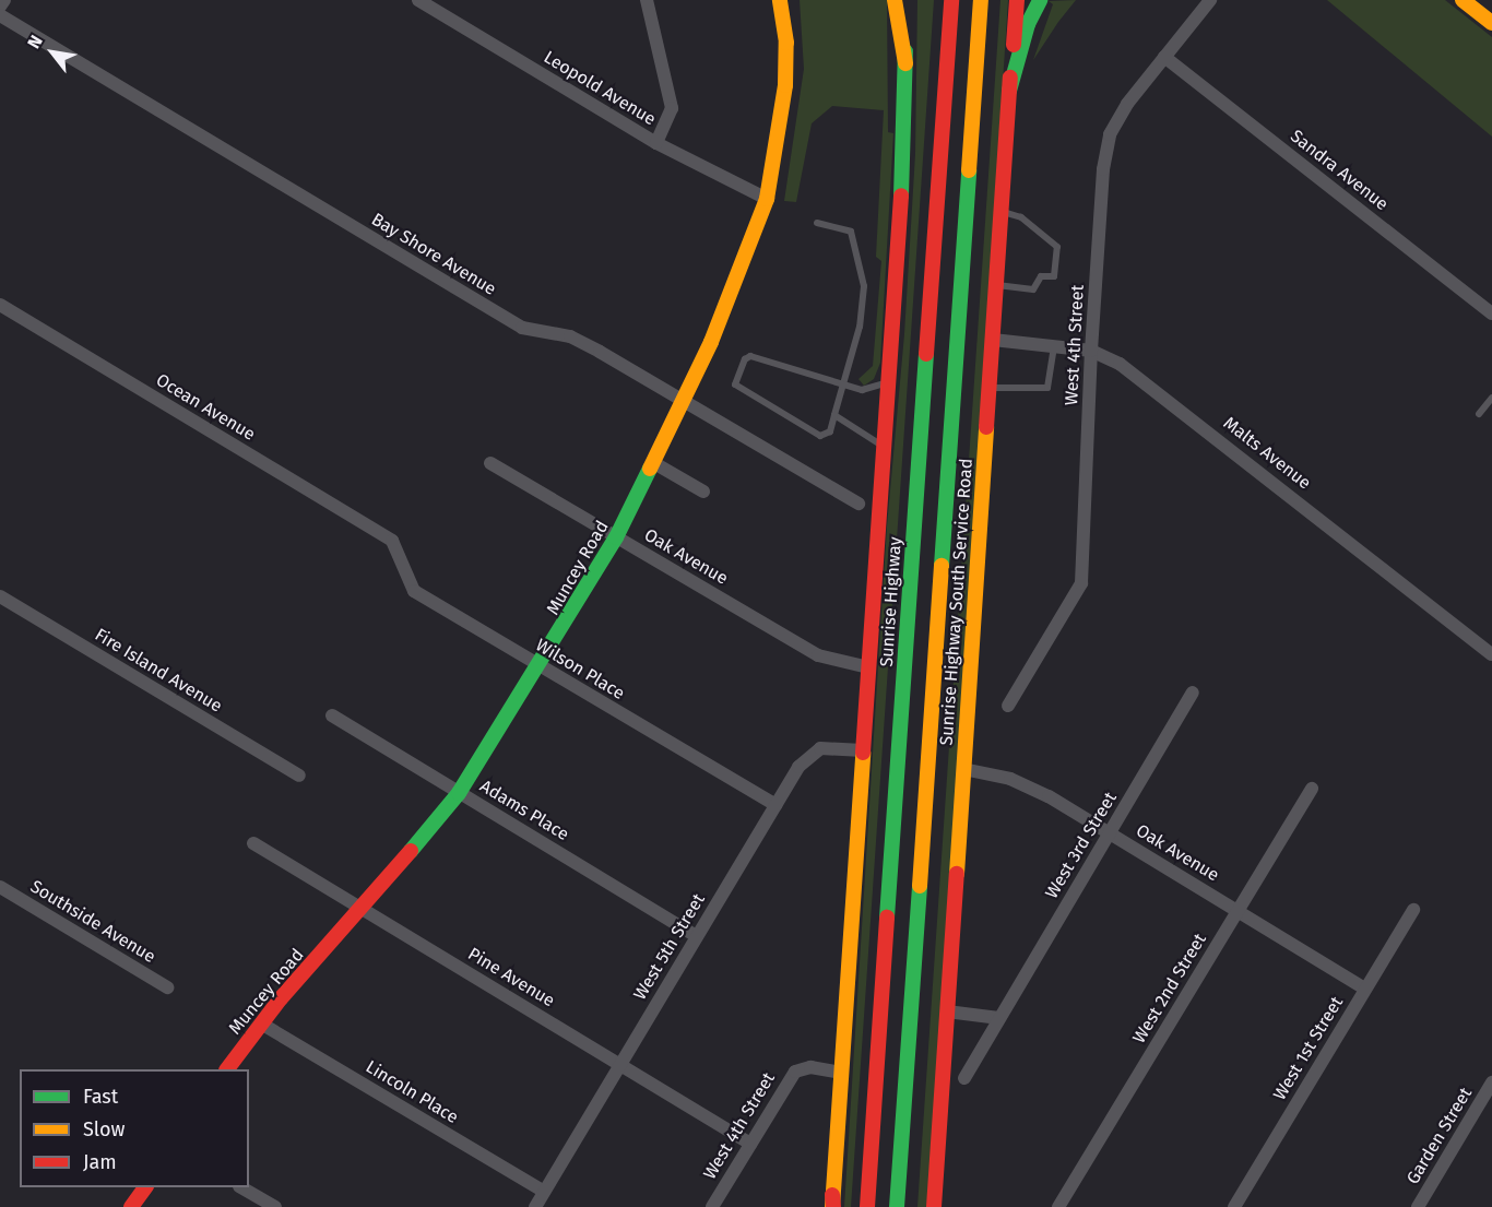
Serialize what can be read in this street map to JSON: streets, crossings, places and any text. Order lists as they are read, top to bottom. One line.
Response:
{"streets":{"main road":["Muncey Road","Sunrise Highway","Sunrise Highway South Service Road"],"street":["Leopold Avenue","Sandra Avenue","Bay Shore Avenue","West 4th Street","Ocean Avenue","Malts Avenue","Oak Avenue","Wilson Place","Fire Island Avenue","Adams Place","West 3rd Street","Southside Avenue","West 5th Street","Pine Avenue","West 2nd Street","West 1st Street","Lincoln Place","Garden Street"]},"crossings":[["Leopold Avenue","Muncey Road"],["Sandra Avenue","West 4th Street"],["Bay Shore Avenue","Muncey Road"],["West 4th Street","Malts Avenue"],["West 4th Street","Sunrise Highway"],["West 4th Street","Pine Avenue"],["Ocean Avenue","Wilson Place"],["Malts Avenue","Sunrise Highway South Service Road"],["Oak Avenue","Muncey Road"],["Oak Avenue","Sunrise Highway"],["Oak Avenue","Sunrise Highway South Service Road"],["Oak Avenue","West 3rd Street"],["Oak Avenue","West 2nd Street"],["Oak Avenue","West 1st Street"],["Muncey Road","Wilson Place"],["Muncey Road","Adams Place"],["Muncey Road","Pine Avenue"],["Muncey Road","Lincoln Place"],["Sunrise Highway","West 5th Street"],["Wilson Place","West 5th Street"],["Adams Place","West 5th Street"],["West 5th Street","Pine Avenue"],["West 5th Street","Lincoln Place"]],"legend":["Fast","Slow","Jam"],"north":"top left"}
